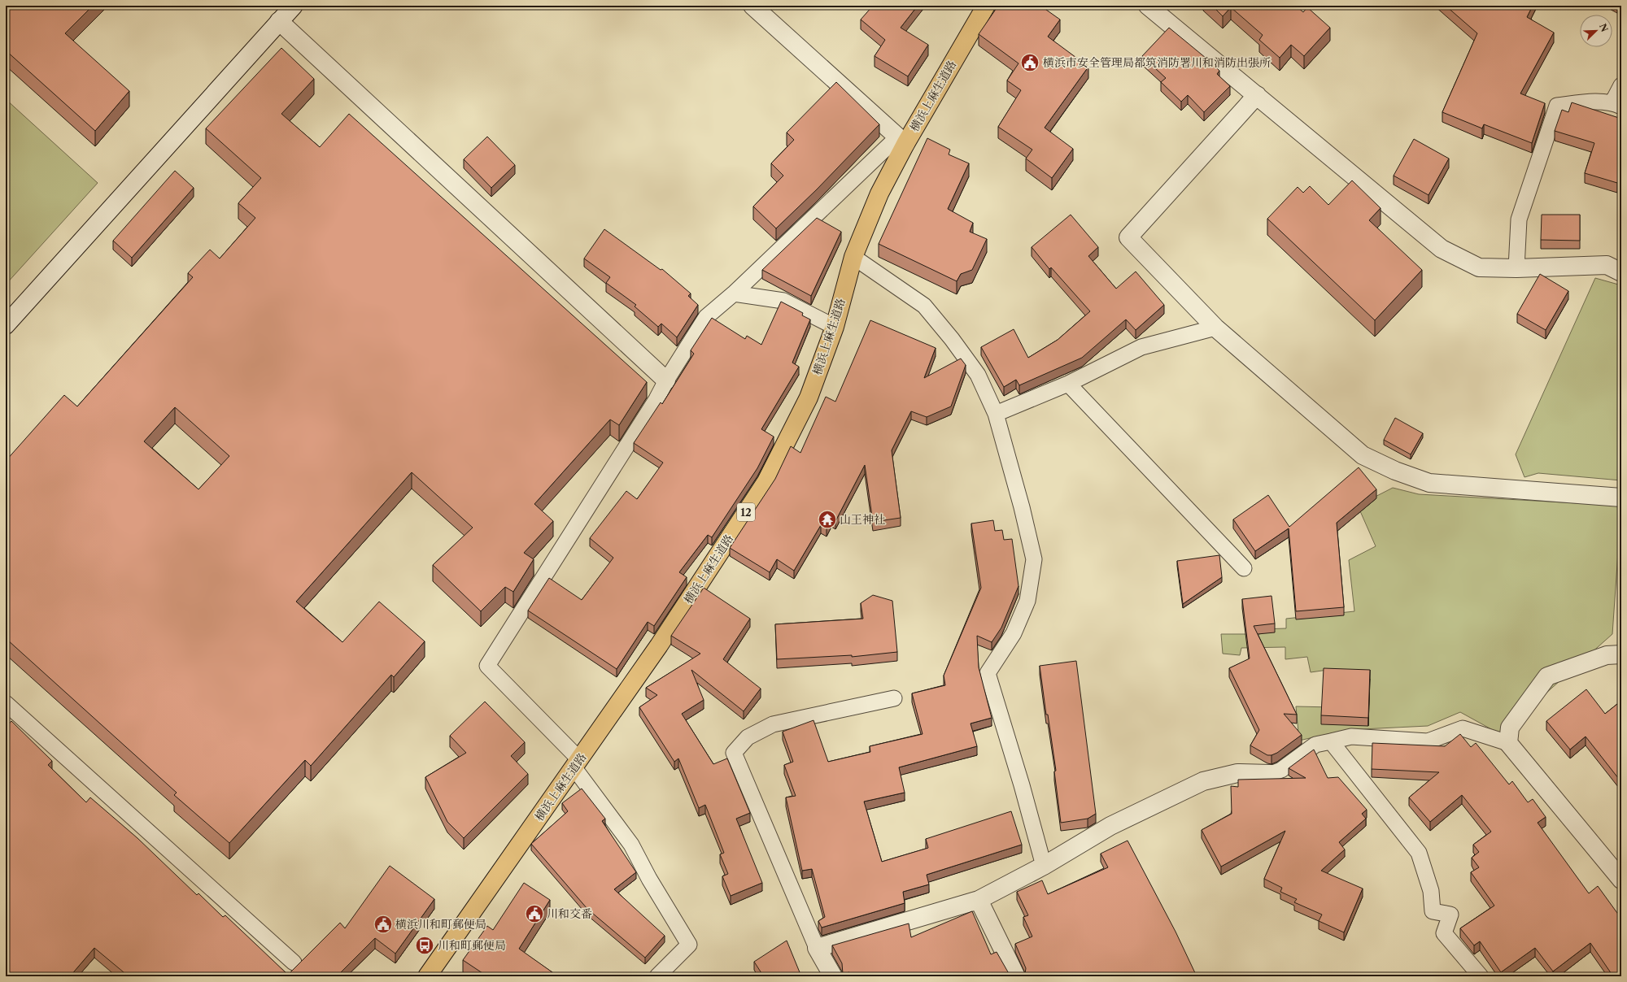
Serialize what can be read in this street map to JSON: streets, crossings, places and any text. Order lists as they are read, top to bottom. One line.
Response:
{"streets":{"main road":["横浜上麻生道路","12"]},"places":{"public building":["横浜市安全管理局都筑消防署川和消防出張所","川和交番","横浜川和町郵便局"],"temple":["山王神社"],"bus stop":["川和町郵便局"]},"north":"top right"}
